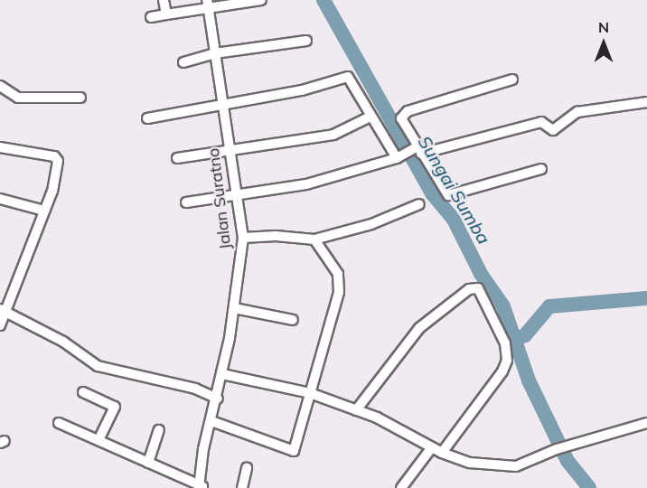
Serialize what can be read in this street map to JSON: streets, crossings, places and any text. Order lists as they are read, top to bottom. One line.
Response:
{"streets":{"street":["Jalan Suratno"]},"water":["Sungai Sumba"],"north":"top"}
